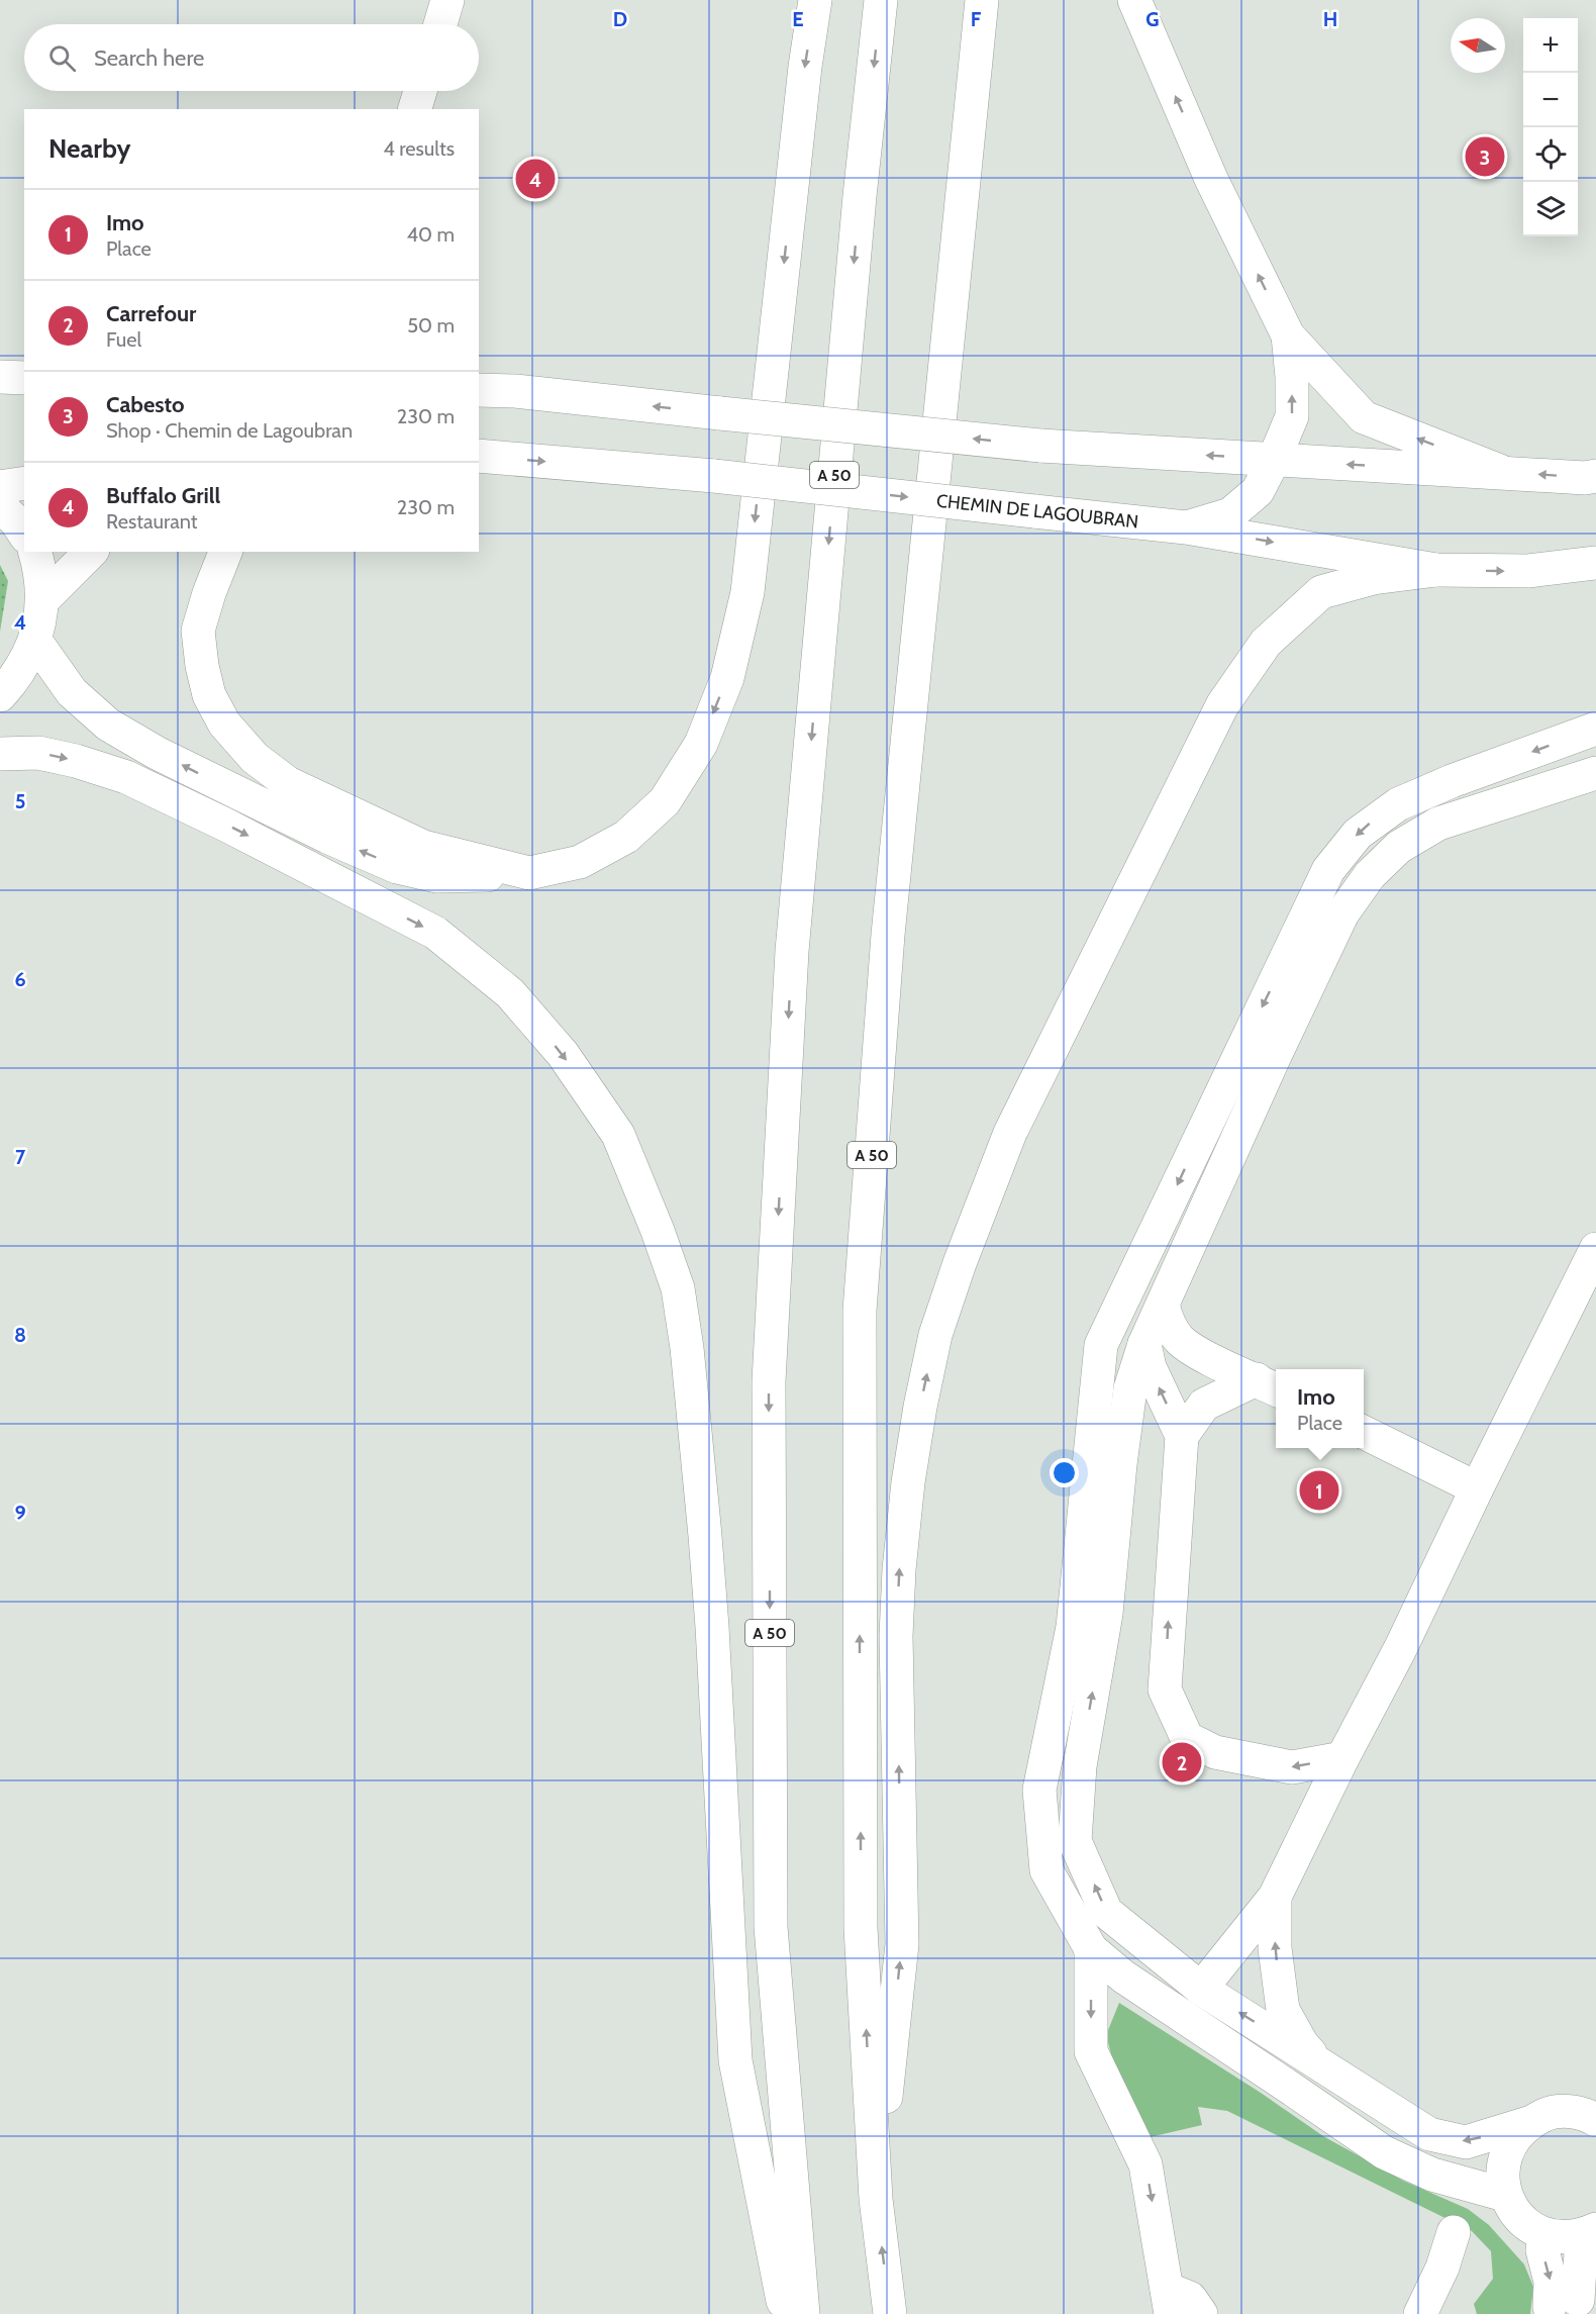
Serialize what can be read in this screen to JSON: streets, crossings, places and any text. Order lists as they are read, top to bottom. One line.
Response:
{"streets":{"main road":["A 50","CHEMIN DE LAGOUBRAN"]},"north":"left","page":{"map_buttons":["+","−"],"search":"Search here","heading":["Nearby","4 results"],"pins":["3","4","1","2"],"list":[{"mark":"1","name":"Imo","note":"Place","value":"40 m"},{"mark":"2","name":"Carrefour","note":"Fuel","value":"50 m"},{"mark":"3","name":"Cabesto","note":"Shop · Chemin de Lagoubran","value":"230 m"},{"mark":"4","name":"Buffalo Grill","note":"Restaurant","value":"230 m"}],"popup":["Imo","Place"]},"grid":{"columns":["D","E","F","G","H"],"rows":["4","5","6","7","8","9"]}}
